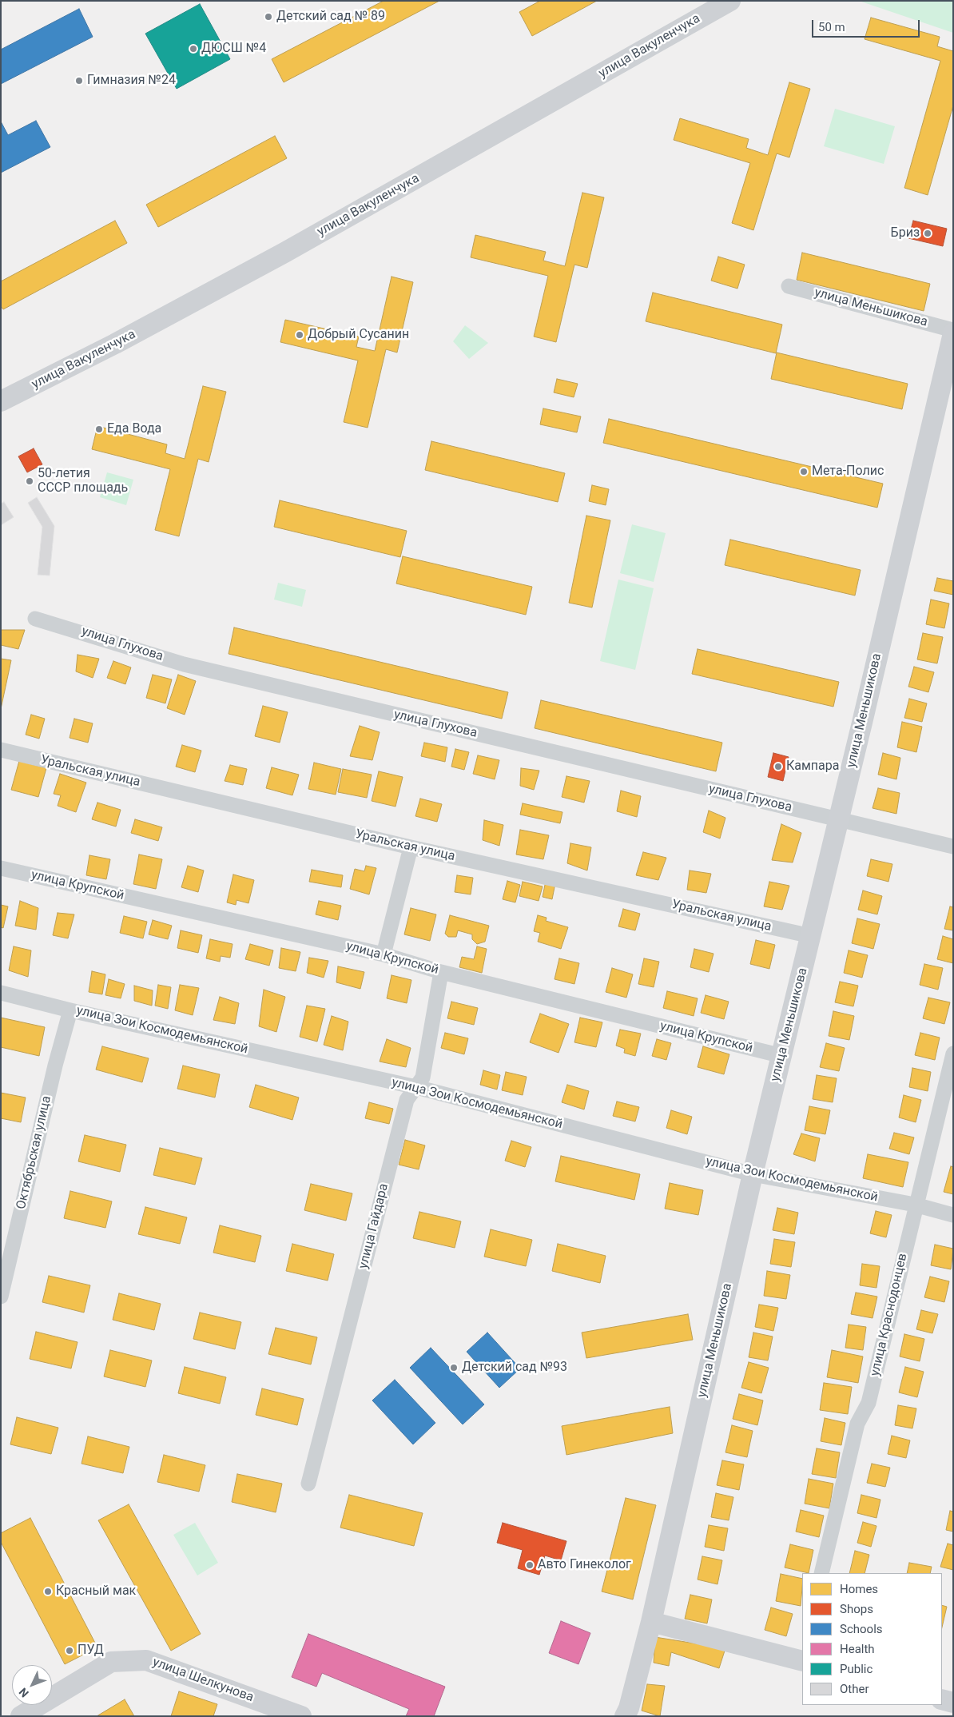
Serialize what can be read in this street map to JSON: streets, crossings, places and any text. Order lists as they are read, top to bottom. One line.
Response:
{"streets":{"street":["улица Вакуленчука","улица Меньшикова","улица Глухова","Уральская улица","улица Крупской","улица Зои Космодемьянской","Октябрьская улица","улица Гайдара","улица Краснодонцев","улица Шелкунова"]},"crossings":[["улица Меньшикова","улица Глухова"],["улица Меньшикова","Уральская улица"],["улица Меньшикова","улица Крупской"],["улица Меньшикова","улица Зои Космодемьянской"],["улица Крупской","улица Гайдара"],["улица Зои Космодемьянской","Октябрьская улица"],["улица Зои Космодемьянской","улица Гайдара"],["улица Зои Космодемьянской","улица Краснодонцев"]],"places":["Детский сад № 89","ДЮСШ №4","Гимназия №24","Бриз","Добрый Сусанин","Еда Вода","Мета-Полис","50-летия СССР площадь","Кампара","Детский сад №93","Авто Гинеколог","Красный мак","ПУД"],"legend":["Homes","Shops","Schools","Health","Public","Other"],"scale_bar":"50 m","north":"bottom left"}
